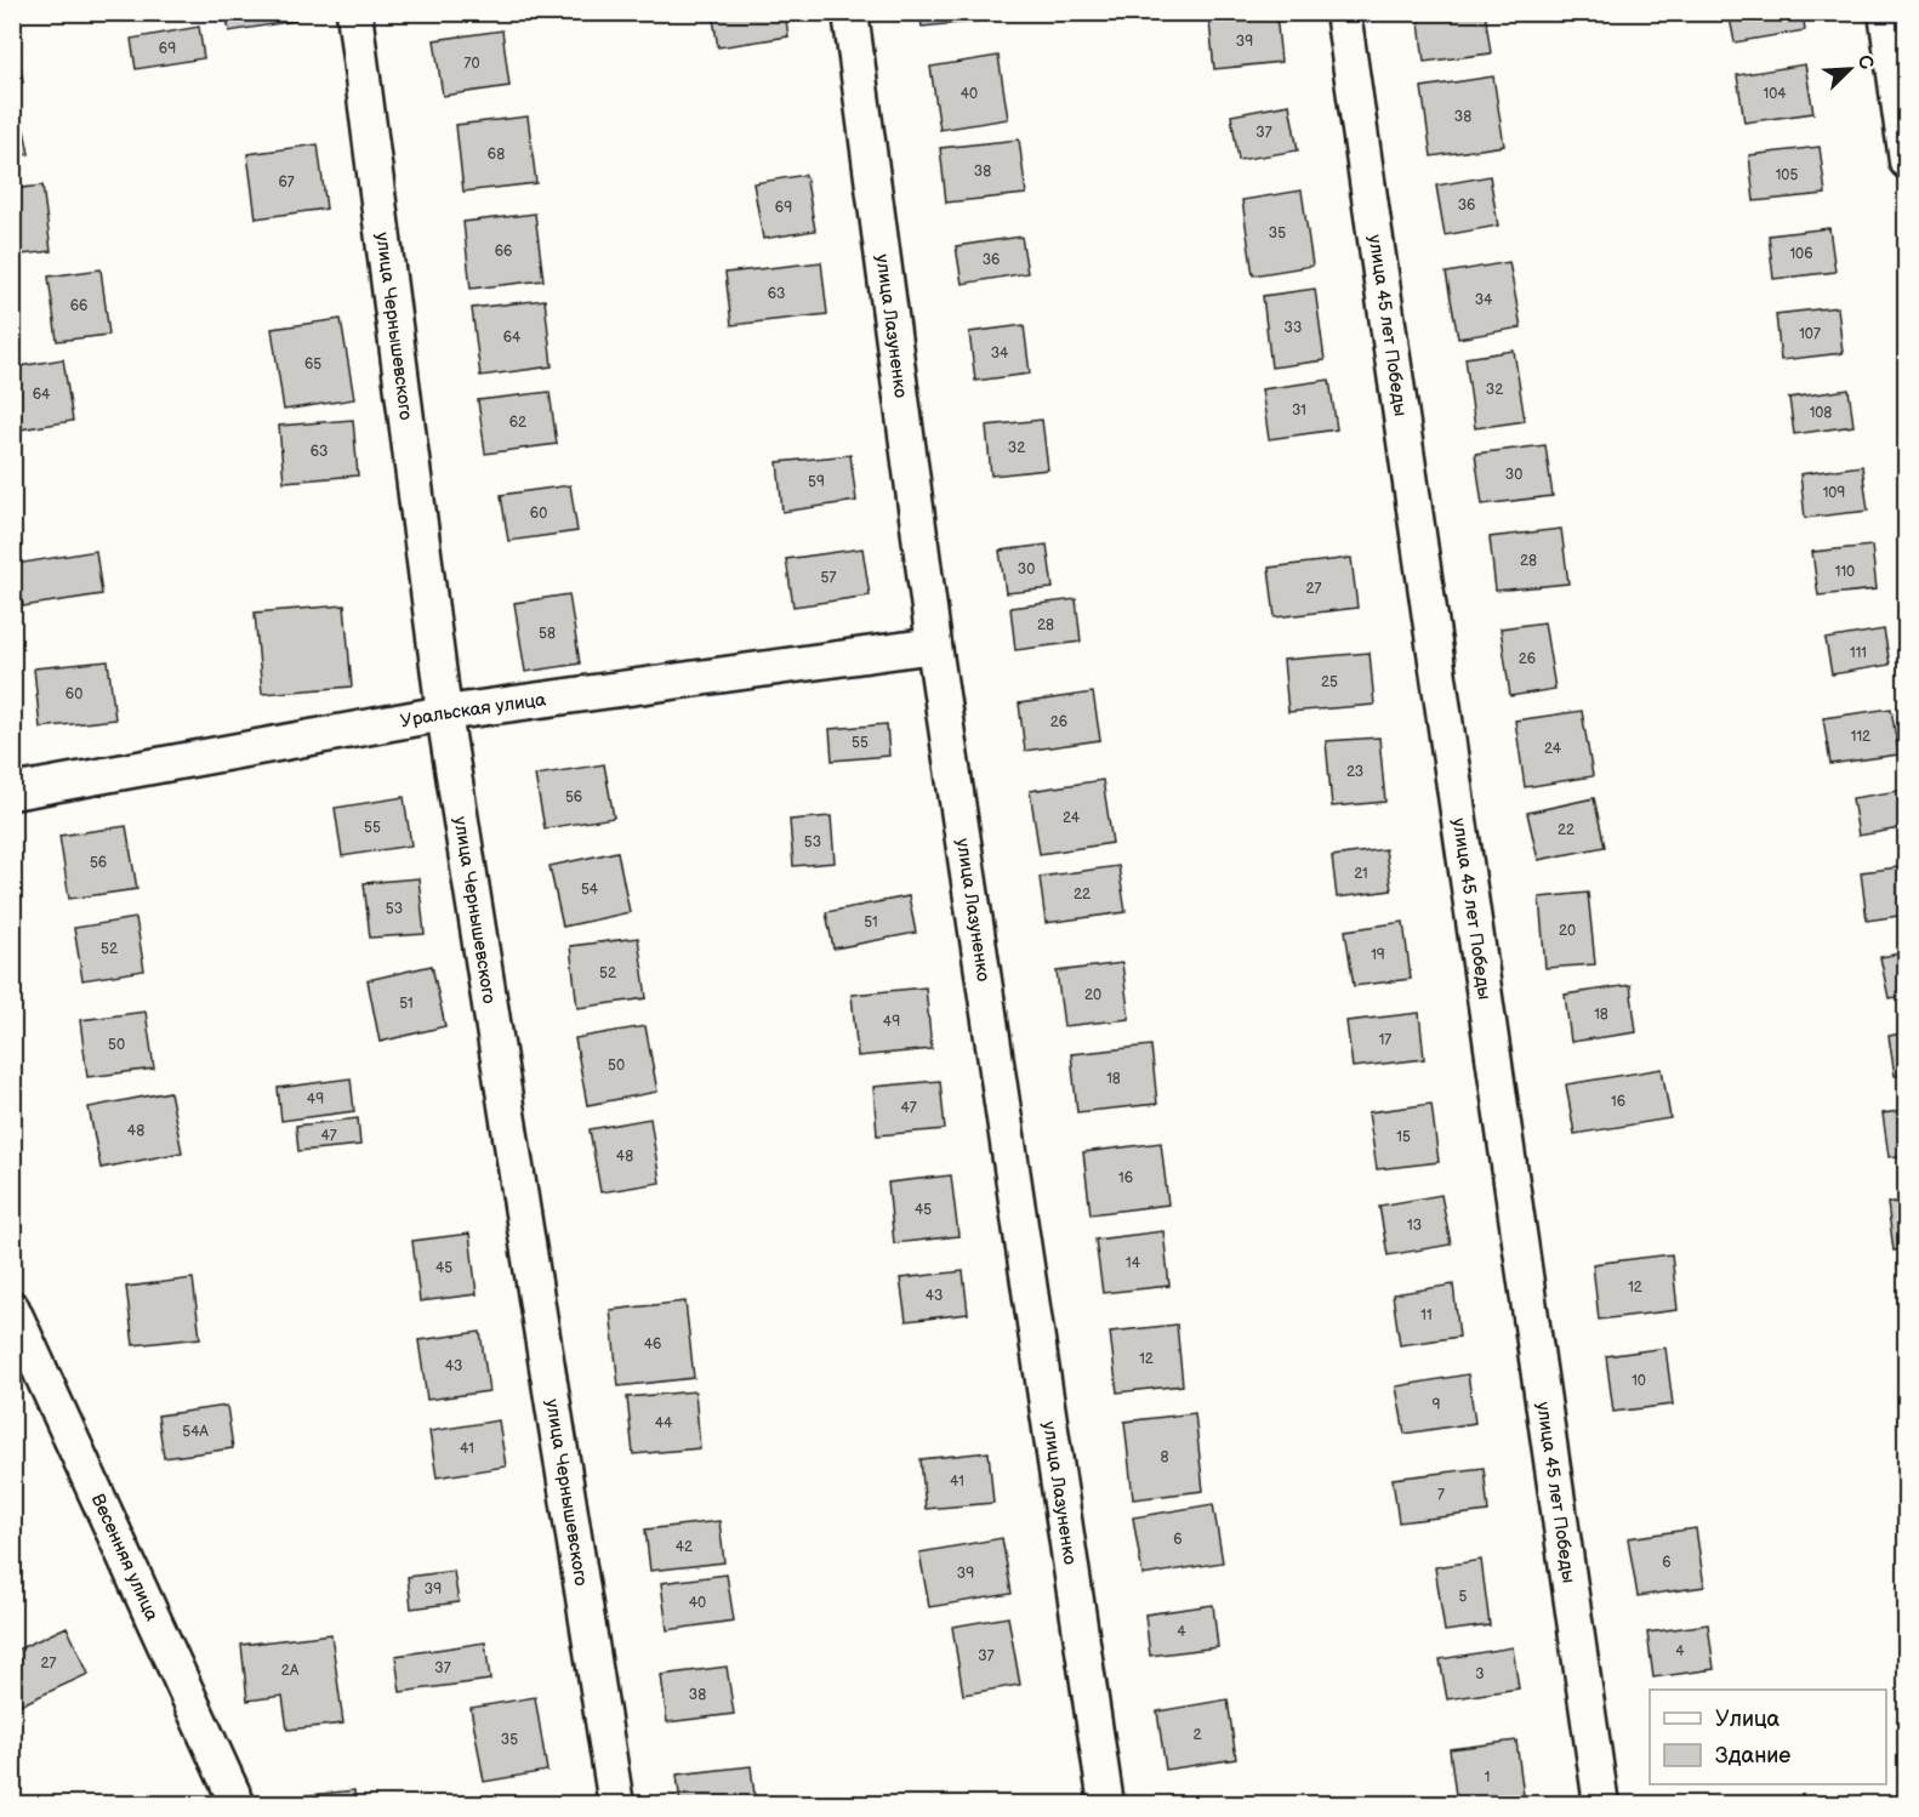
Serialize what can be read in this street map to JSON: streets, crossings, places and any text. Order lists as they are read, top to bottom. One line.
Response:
{"streets":{"street":["улица Лазуненко","улица 45 лет Победы","улица Чернышевского","Уральская улица","Весенняя улица"]},"crossings":[["улица Лазуненко","Уральская улица"],["улица Чернышевского","Уральская улица"]],"house_numbers":["39","69","70","40","104","38","37","68","38","105","67","36","69","35","66","106","36","63","34","66","33","107","64","34","65","32","64","31","108","62","32","63","30","59","109","60","28","30","110","57","27","28","58","111","26","25","60","26","112","55","24","23","56","24","55","22","53","56","21","54","22","53","51","20","52","19","52","20","51","18","49","17","50","50","18","49","16","47","48","47","15","48","16","45","13","14","45","12","43","11","46","12","43","10","9","44","54А","41","8","41","7","6","42","6","39","39","5","40","4","4","37","27","37","2А","3","38","2","35","1"],"legend":["Улица","Здание"],"north":"top right"}
